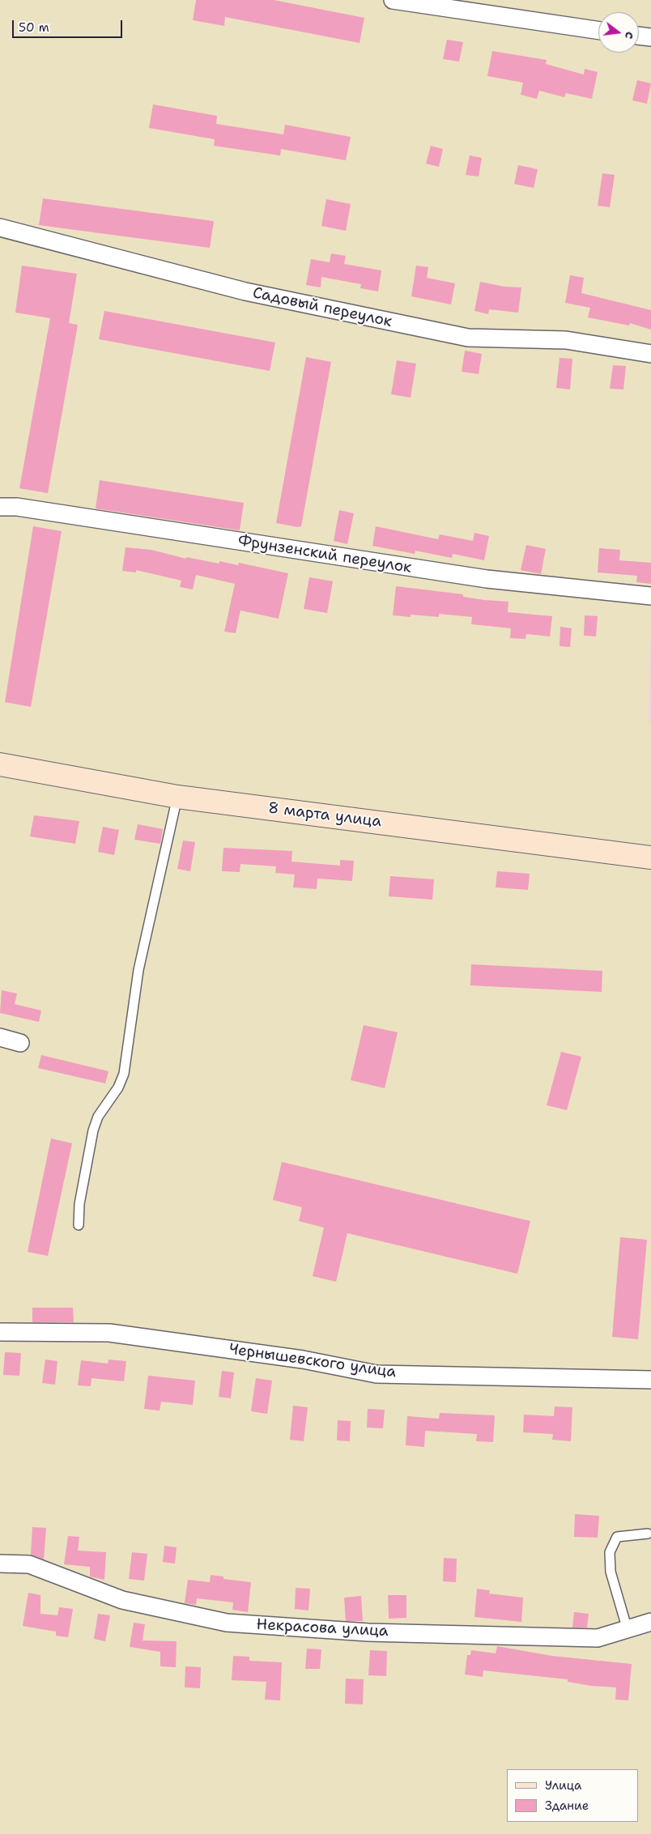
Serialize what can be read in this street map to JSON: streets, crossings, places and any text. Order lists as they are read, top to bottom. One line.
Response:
{"streets":{"street":["Садовый переулок","Фрунзенский переулок","8 марта улица","Чернышевского улица","Некрасова улица"]},"legend":["Улица","Здание"],"scale_bar":"50 m","north":"right"}
